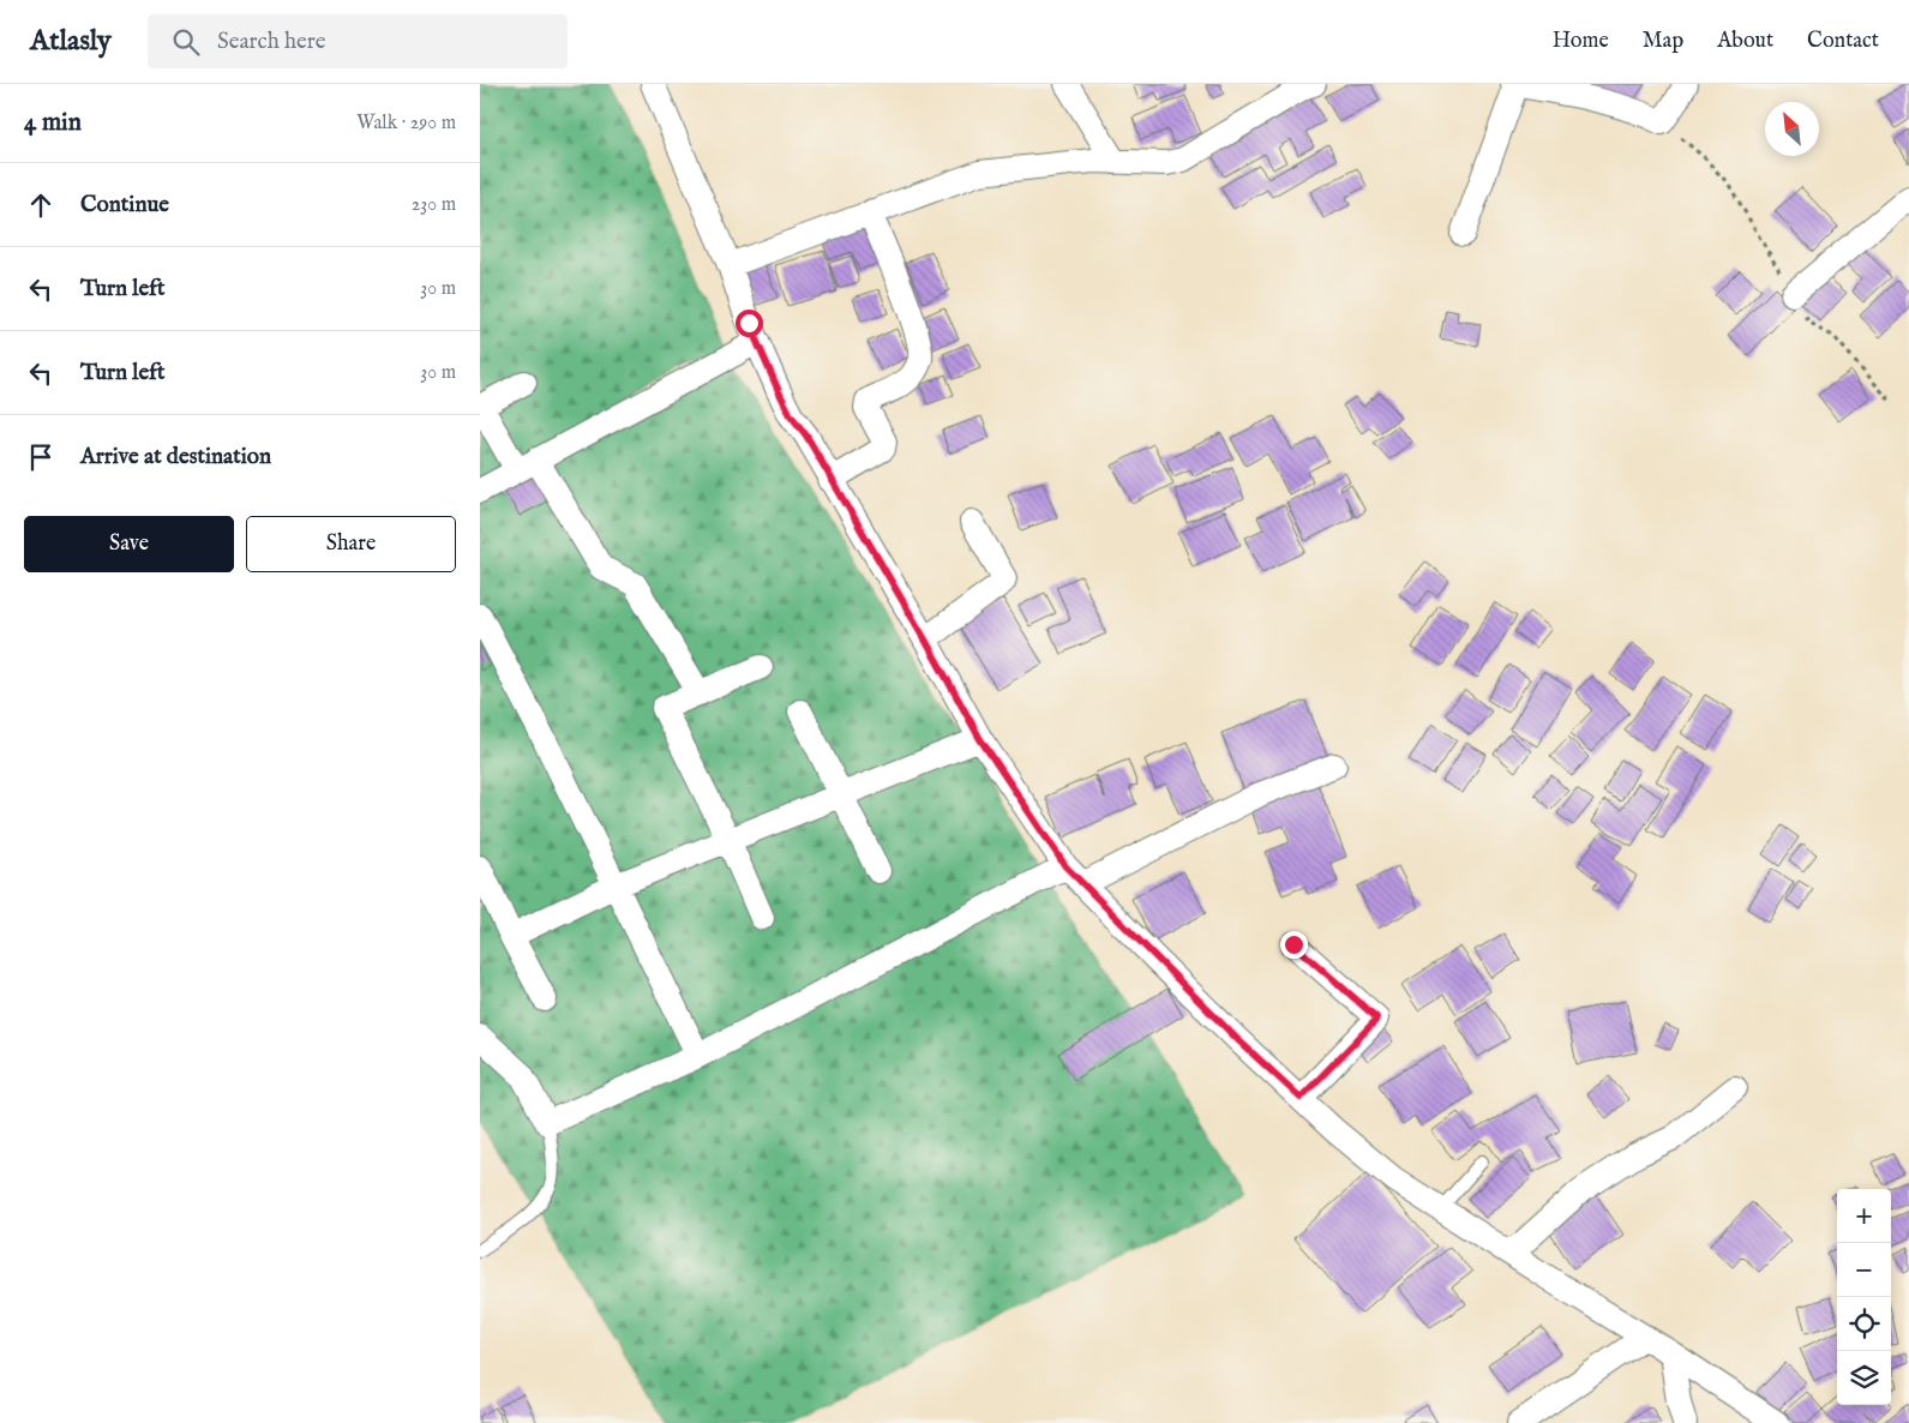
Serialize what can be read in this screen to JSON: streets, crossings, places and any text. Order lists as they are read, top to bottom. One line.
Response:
{"north":"top left","page":{"header":"Atlasly","search":"Search here","nav":["Home","Map","About","Contact"],"heading":["4 min","Walk · 290 m"],"list":[["Continue","230 m"],["Turn left","30 m"],["Turn left","30 m"],"Arrive at destination"],"buttons":["Save","Share"],"map_buttons":["+","−"]}}
